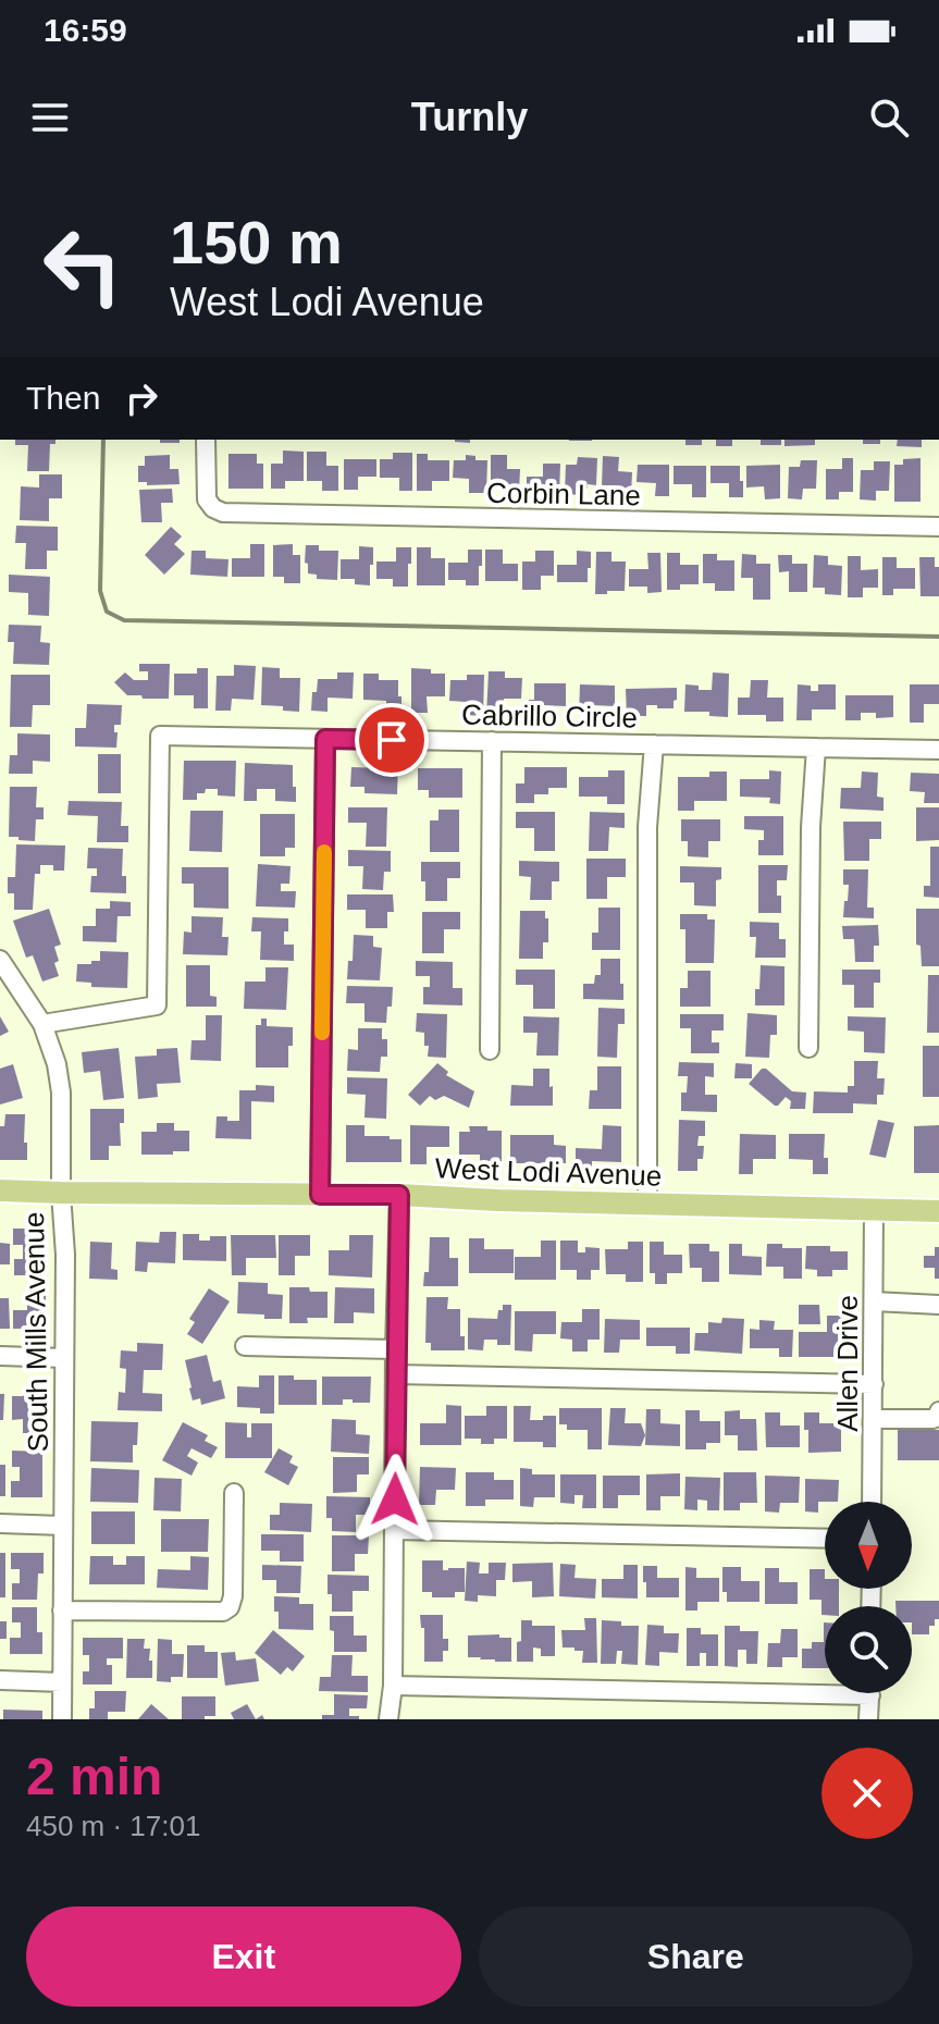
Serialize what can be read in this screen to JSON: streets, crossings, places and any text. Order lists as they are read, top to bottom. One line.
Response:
{"streets":{"main road":["West Lodi Avenue"],"street":["Corbin Lane","Cabrillo Circle","South Mills Avenue","Allen Drive"]},"crossings":[["Cabrillo Circle","South Mills Avenue"],["West Lodi Avenue","South Mills Avenue"],["West Lodi Avenue","Allen Drive"]],"north":"bottom","page":{"status":"16:59","header":"Turnly","turn":["150 m","West Lodi Avenue"],"then":"Then","heading":["2 min","450 m · 17:01"],"buttons":["Exit","Share"]}}
